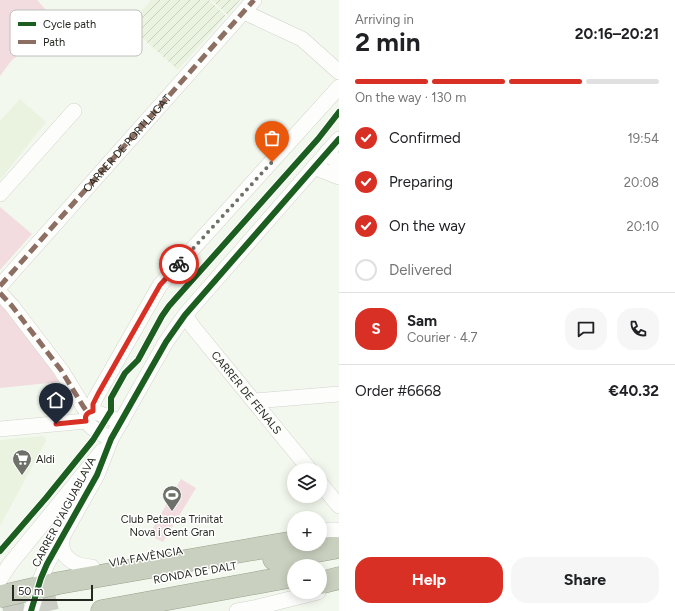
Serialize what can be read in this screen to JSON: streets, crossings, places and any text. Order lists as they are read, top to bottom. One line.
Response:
{"streets":{"highway":["RONDA DE DALT"],"street":["CARRER DE PORTLLIGAT","CARRER DE FENALS","CARRER D'AIGUABLAVA","VIA FAVÈNCIA"]},"crossings":[["CARRER DE FENALS","CARRER D'AIGUABLAVA"],["CARRER D'AIGUABLAVA","VIA FAVÈNCIA"],["CARRER D'AIGUABLAVA","RONDA DE DALT"],["VIA FAVÈNCIA","RONDA DE DALT"]],"places":{"supermarket":["Aldi"],"sports":["Club Petanca Trinitat Nova i Gent Gran"]},"legend":["Cycle path","Path"],"scale_bar":"50 m","page":{"heading":["2 min","Arriving in","20:16–20:21"],"panel":["Sam","Courier · 4.7","Order #6668","€40.32"],"bar":"On the way · 130 m","list":[["Confirmed","19:54"],["Preparing","20:08"],["On the way","20:10"],"Delivered"],"round":"S","map_buttons":["+","−"],"buttons":["Help","Share"],"scale":"50 m"}}
